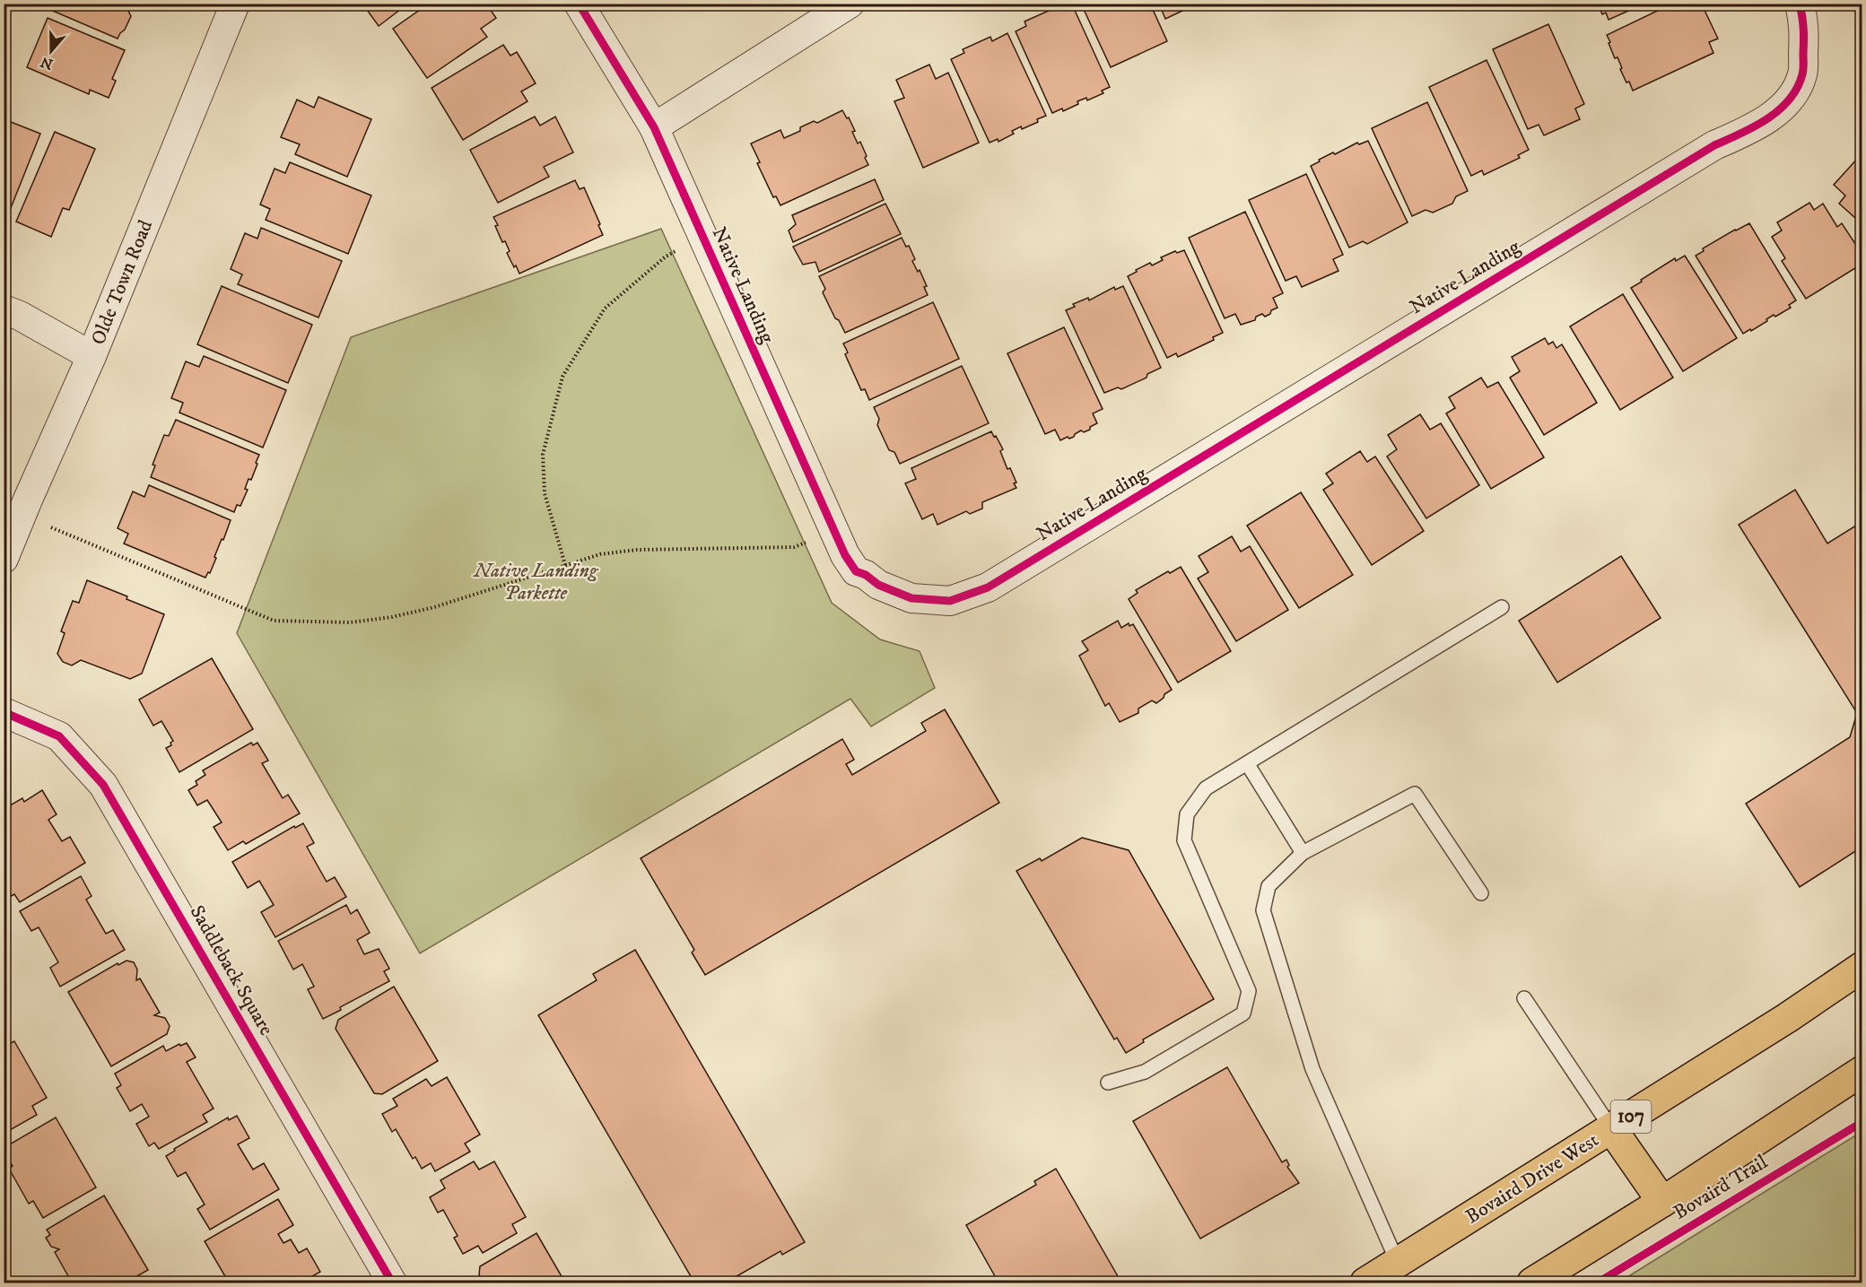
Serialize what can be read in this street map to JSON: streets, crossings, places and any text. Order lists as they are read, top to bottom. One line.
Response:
{"streets":{"main road":["107","Bovaird Drive West"],"street":["Native Landing","Olde Town Road","Saddleback Square"],"cycle path":["Bovaird Trail"]},"parks":["Native Landing Parkette"],"north":"bottom"}
